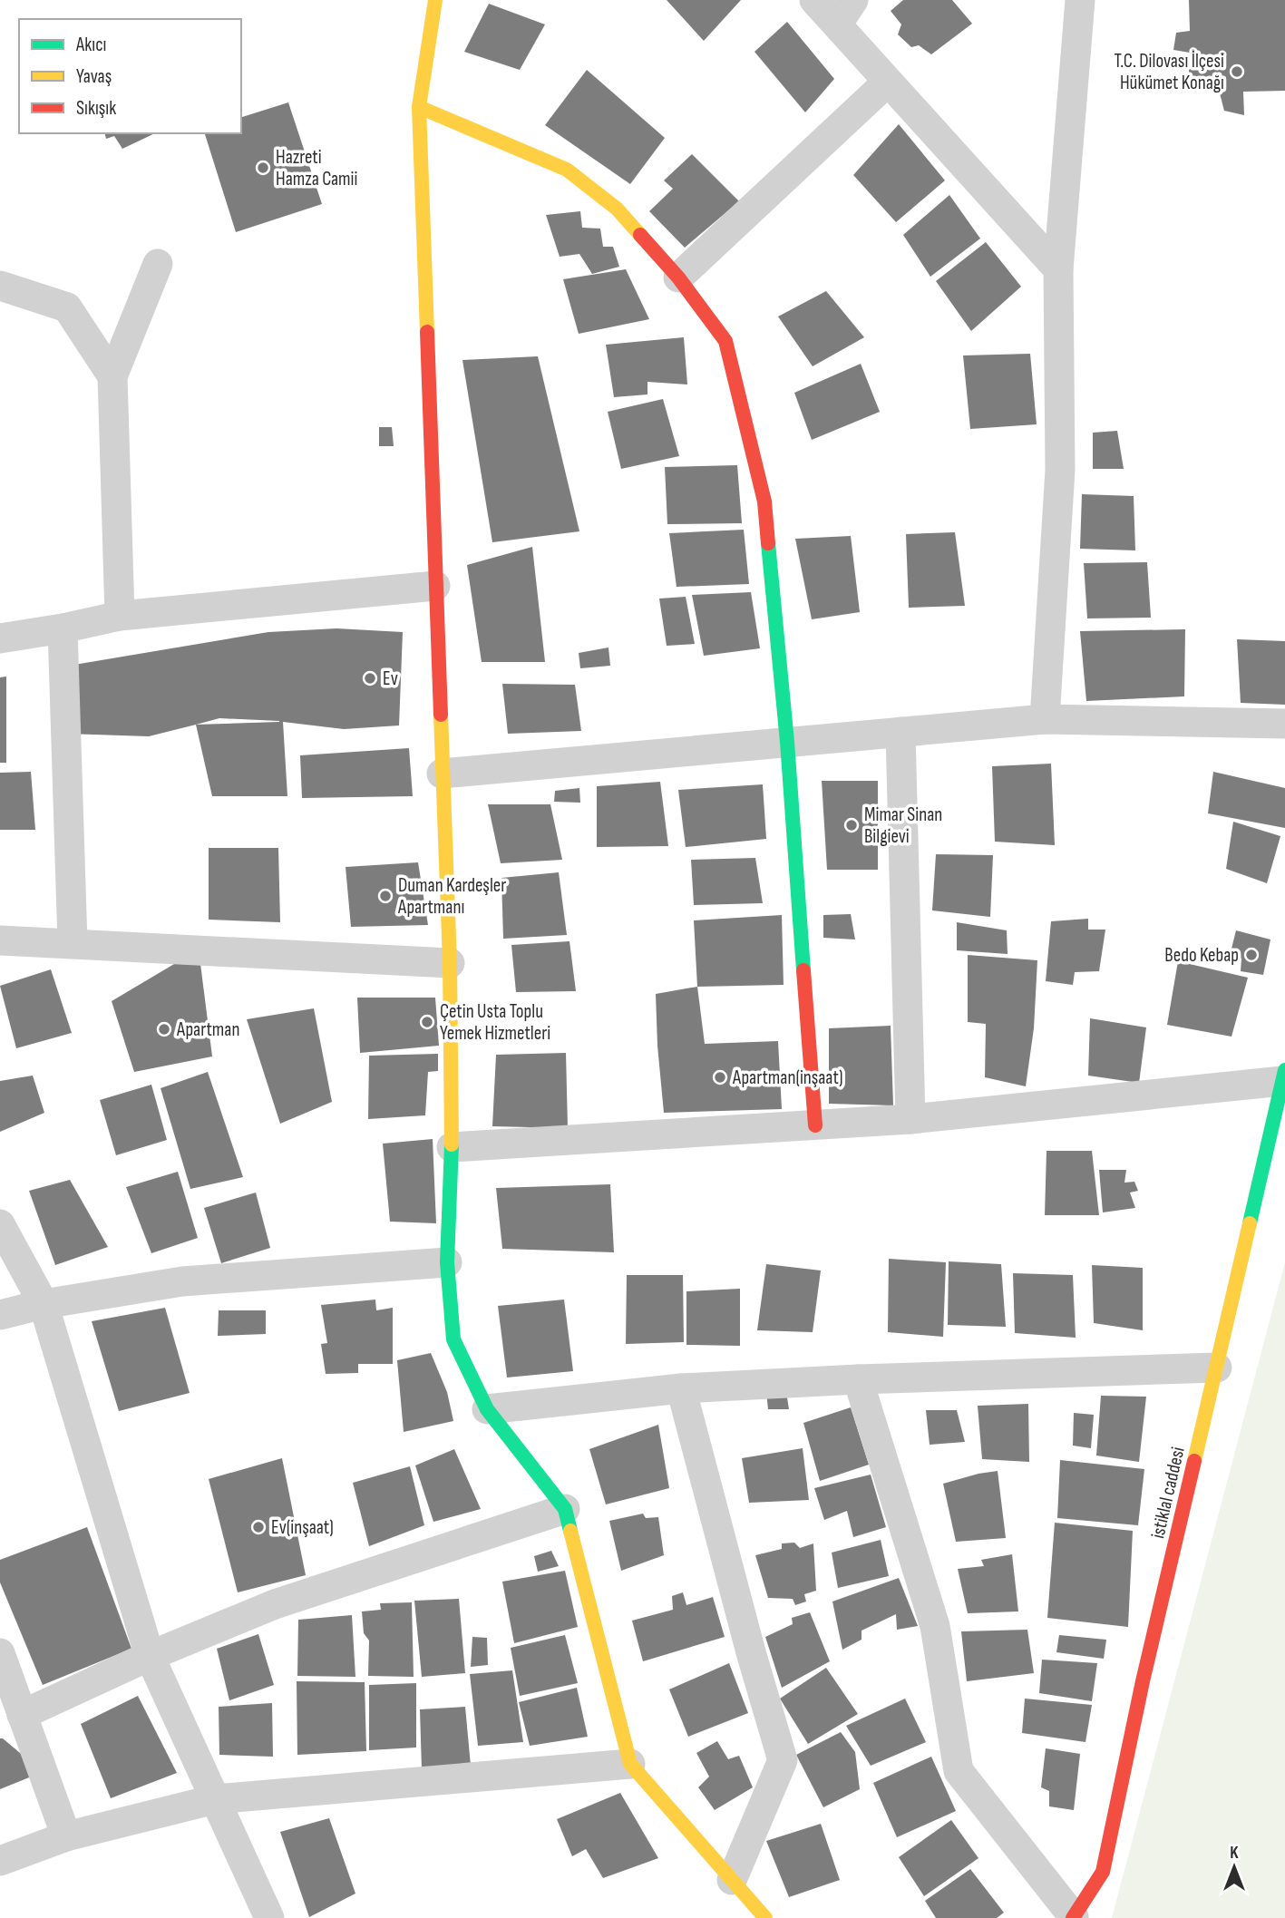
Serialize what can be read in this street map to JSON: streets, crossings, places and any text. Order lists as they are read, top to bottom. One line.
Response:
{"streets":{"street":["istiklal caddesi"]},"places":["T.C. Dilovası İlçesi Hükümet Konağı","Hazreti Hamza Camii","Ev","Mimar Sinan Bilgievi","Duman Kardeşler Apartmanı","Bedo Kebap","Çetin Usta Toplu Yemek Hizmetleri","Apartman","Apartman(inşaat)","Ev(inşaat)"],"legend":["Akıcı","Yavaş","Sıkışık"],"north":"top"}
